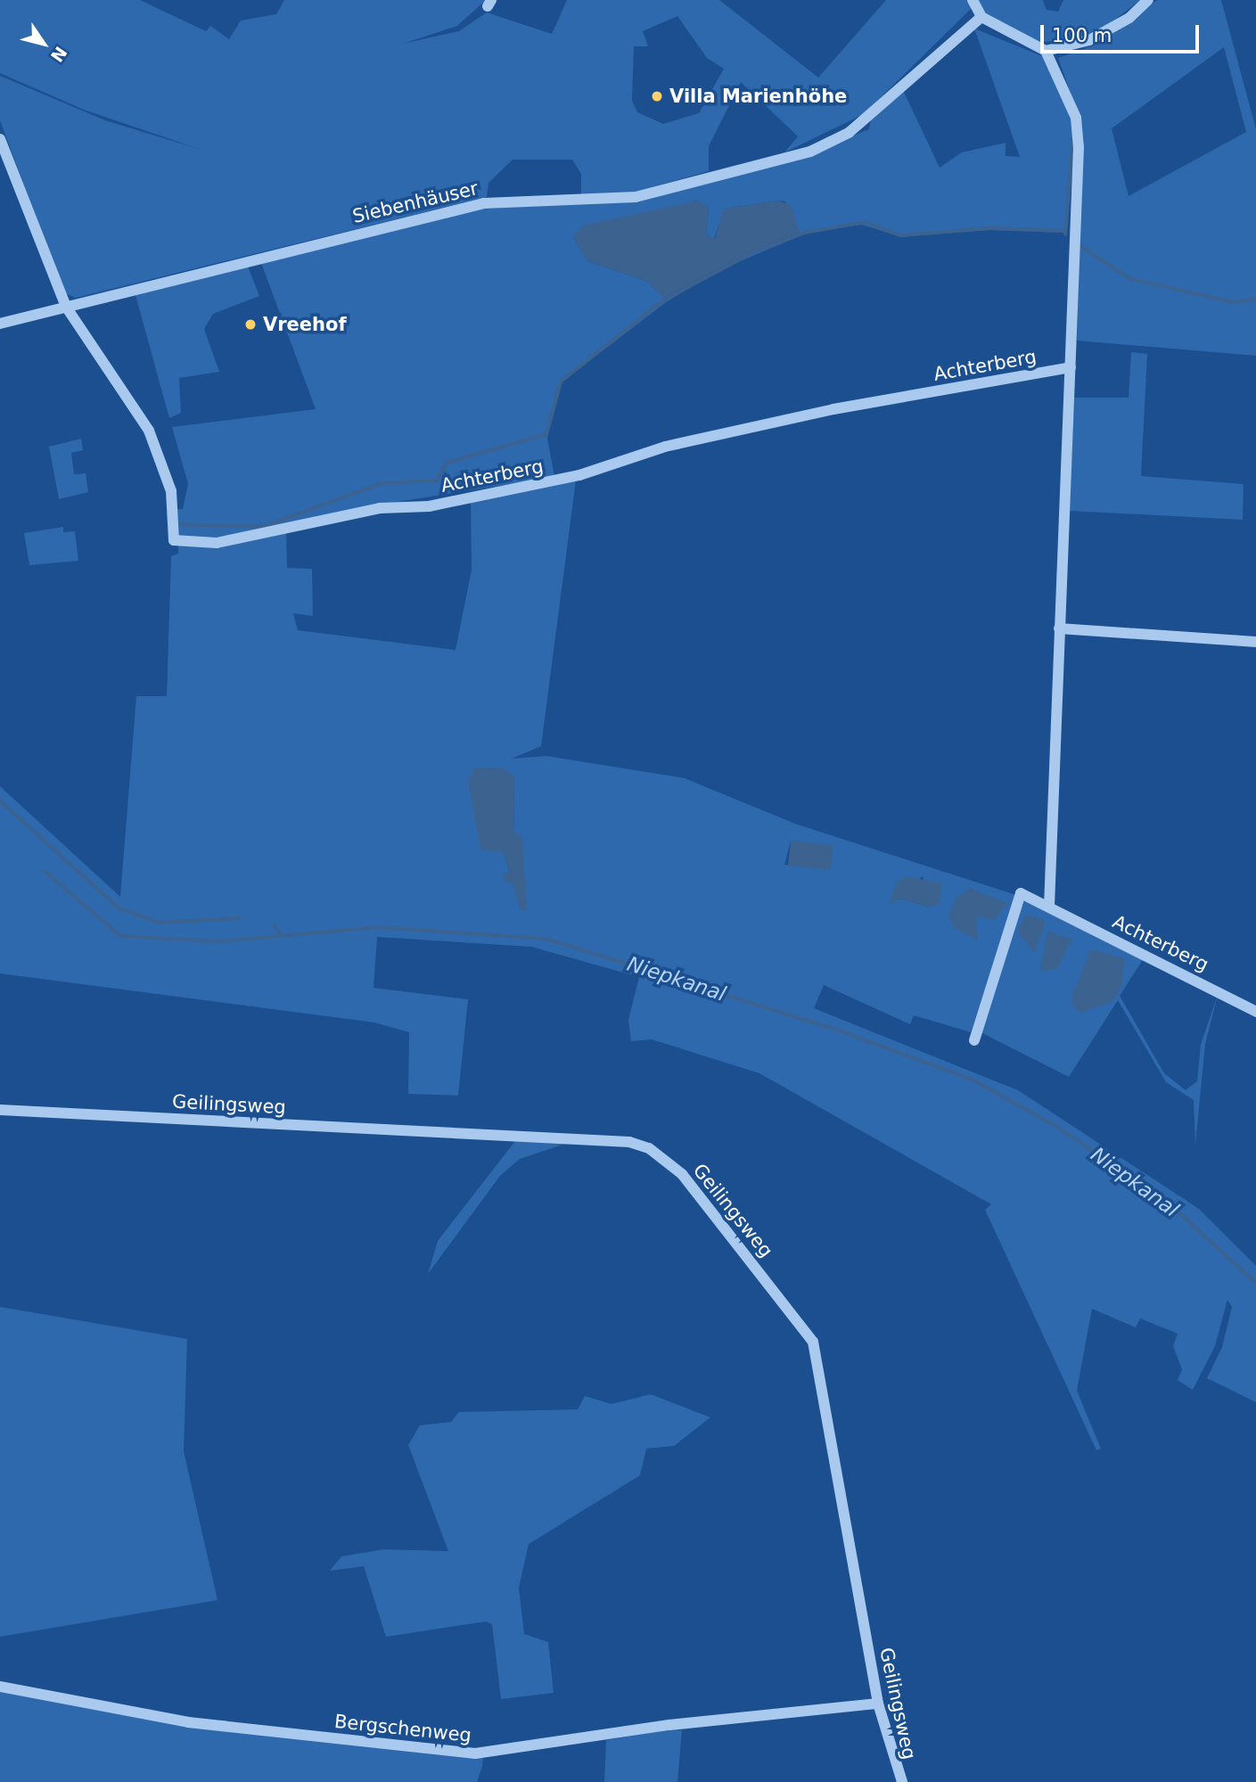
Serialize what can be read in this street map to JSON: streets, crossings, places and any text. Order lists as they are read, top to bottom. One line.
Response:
{"streets":{"street":["Siebenhäuser","Achterberg","Geilingsweg","Bergschenweg"]},"crossings":[["Siebenhäuser","Achterberg"],["Geilingsweg","Bergschenweg"]],"water":["Niepkanal"],"places":["Villa Marienhöhe","Vreehof"],"scale_bar":"100 m","north":"bottom right"}
